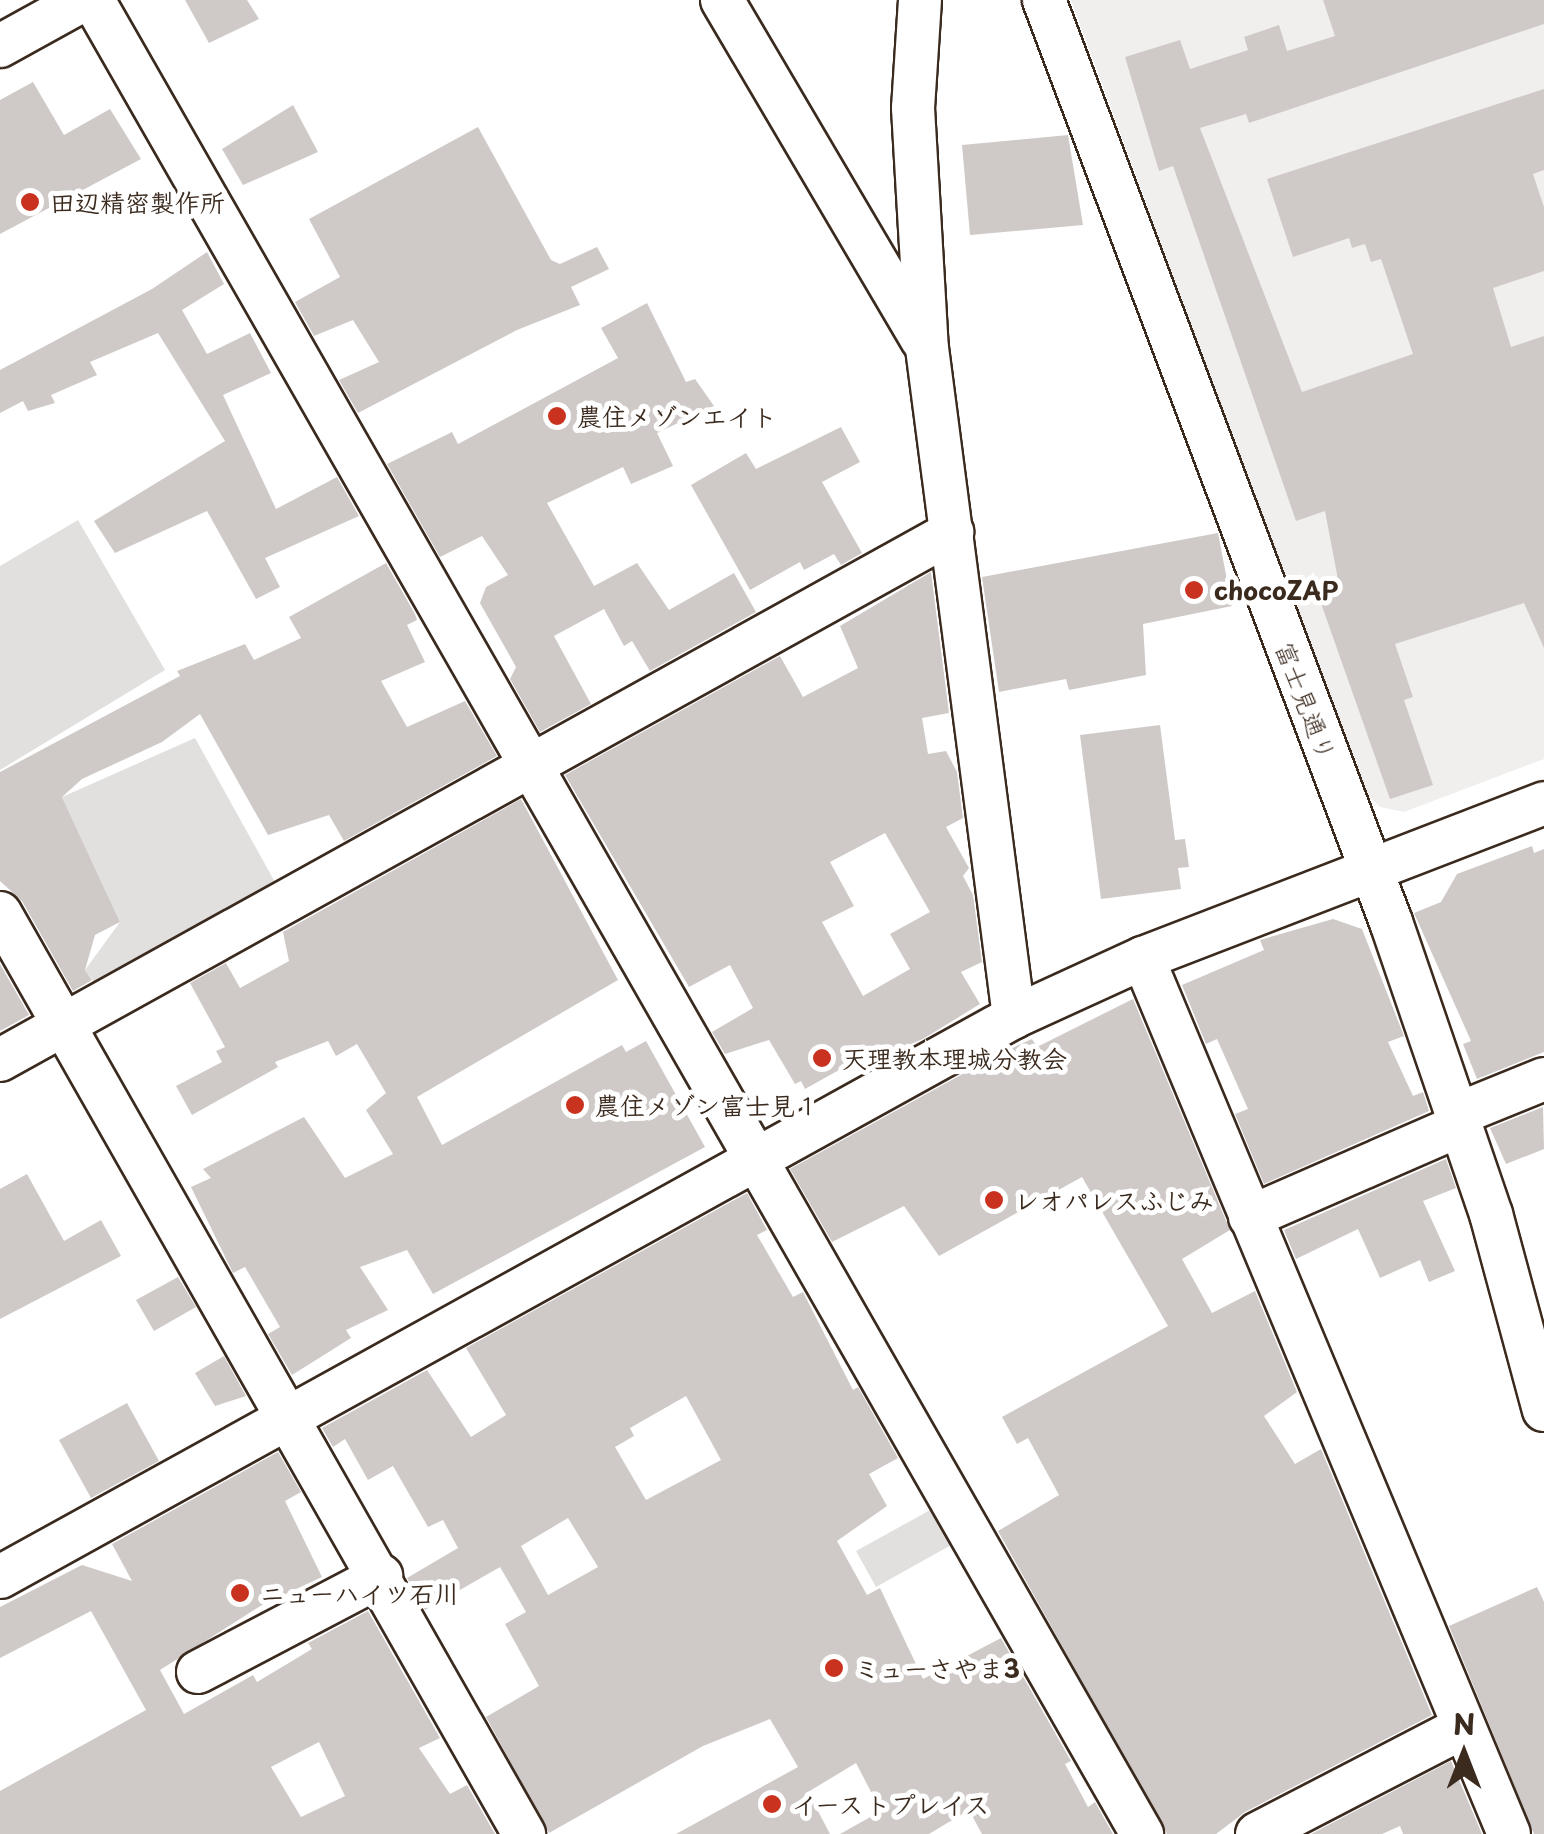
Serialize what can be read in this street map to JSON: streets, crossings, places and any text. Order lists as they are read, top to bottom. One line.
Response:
{"streets":{"street":["富士見通り"]},"places":["田辺精密製作所","農住メゾンエイト","chocoZAP","天理教本理城分教会","農住メゾン富士見１","レオパレスふじみ","ニューハイツ石川","ミューさやま3","イーストプレイス"],"north":"top"}
